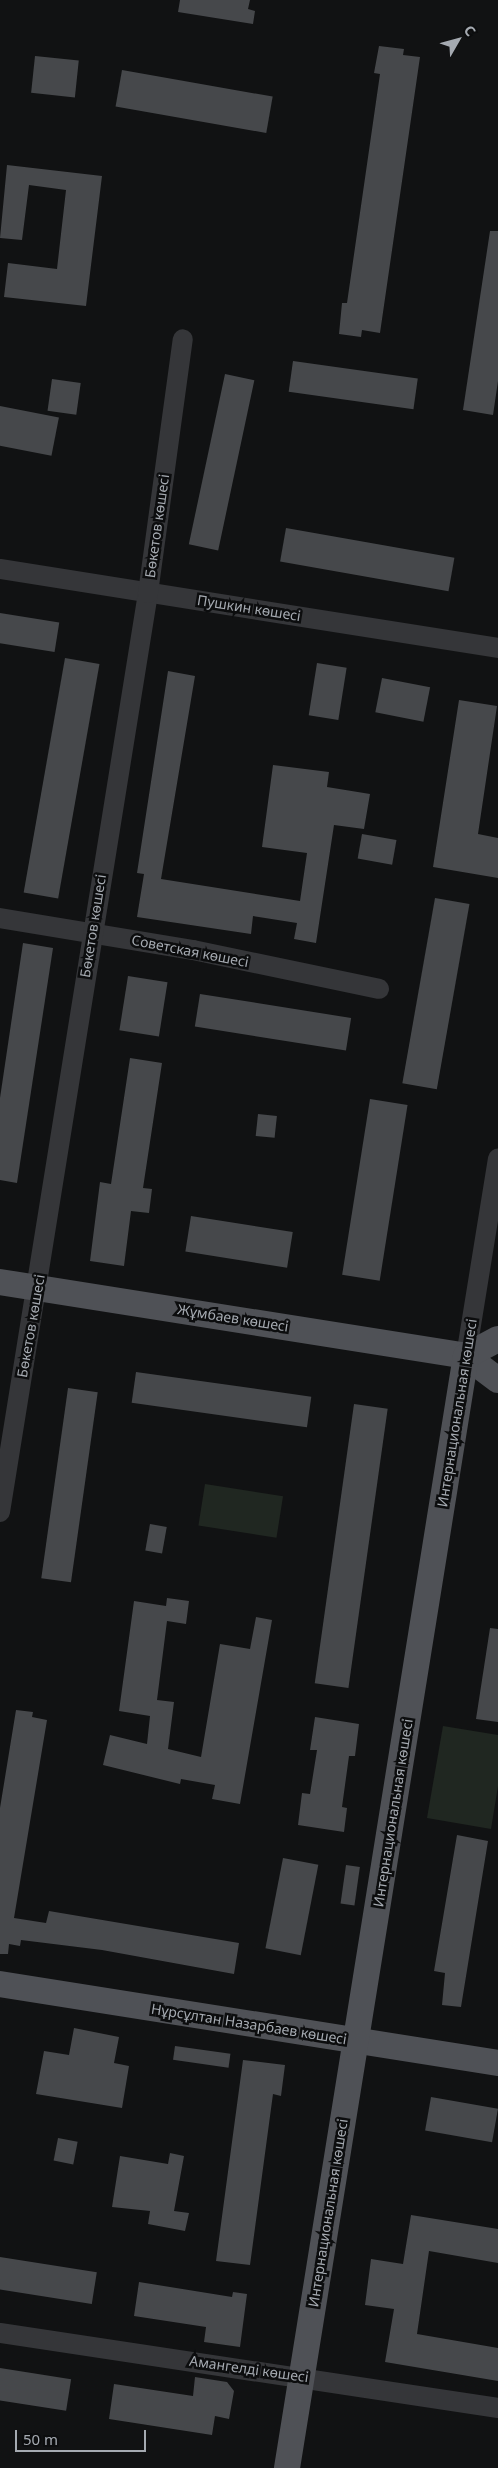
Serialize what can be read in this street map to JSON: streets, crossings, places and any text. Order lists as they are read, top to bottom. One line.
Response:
{"streets":{"main road":["Жұмбаев көшесі","Интернациональная көшесі","Нұрсұлтан Назарбаев көшесі"],"street":["Бөкетов көшесі","Пушкин көшесі","Советская көшесі","Амангелді көшесі"]},"crossings":[["Бөкетов көшесі","Пушкин көшесі"],["Бөкетов көшесі","Советская көшесі"],["Бөкетов көшесі","Жұмбаев көшесі"],["Жұмбаев көшесі","Интернациональная көшесі"],["Интернациональная көшесі","Нұрсұлтан Назарбаев көшесі"],["Интернациональная көшесі","Амангелді көшесі"]],"scale_bar":"50 m","north":"top right"}
